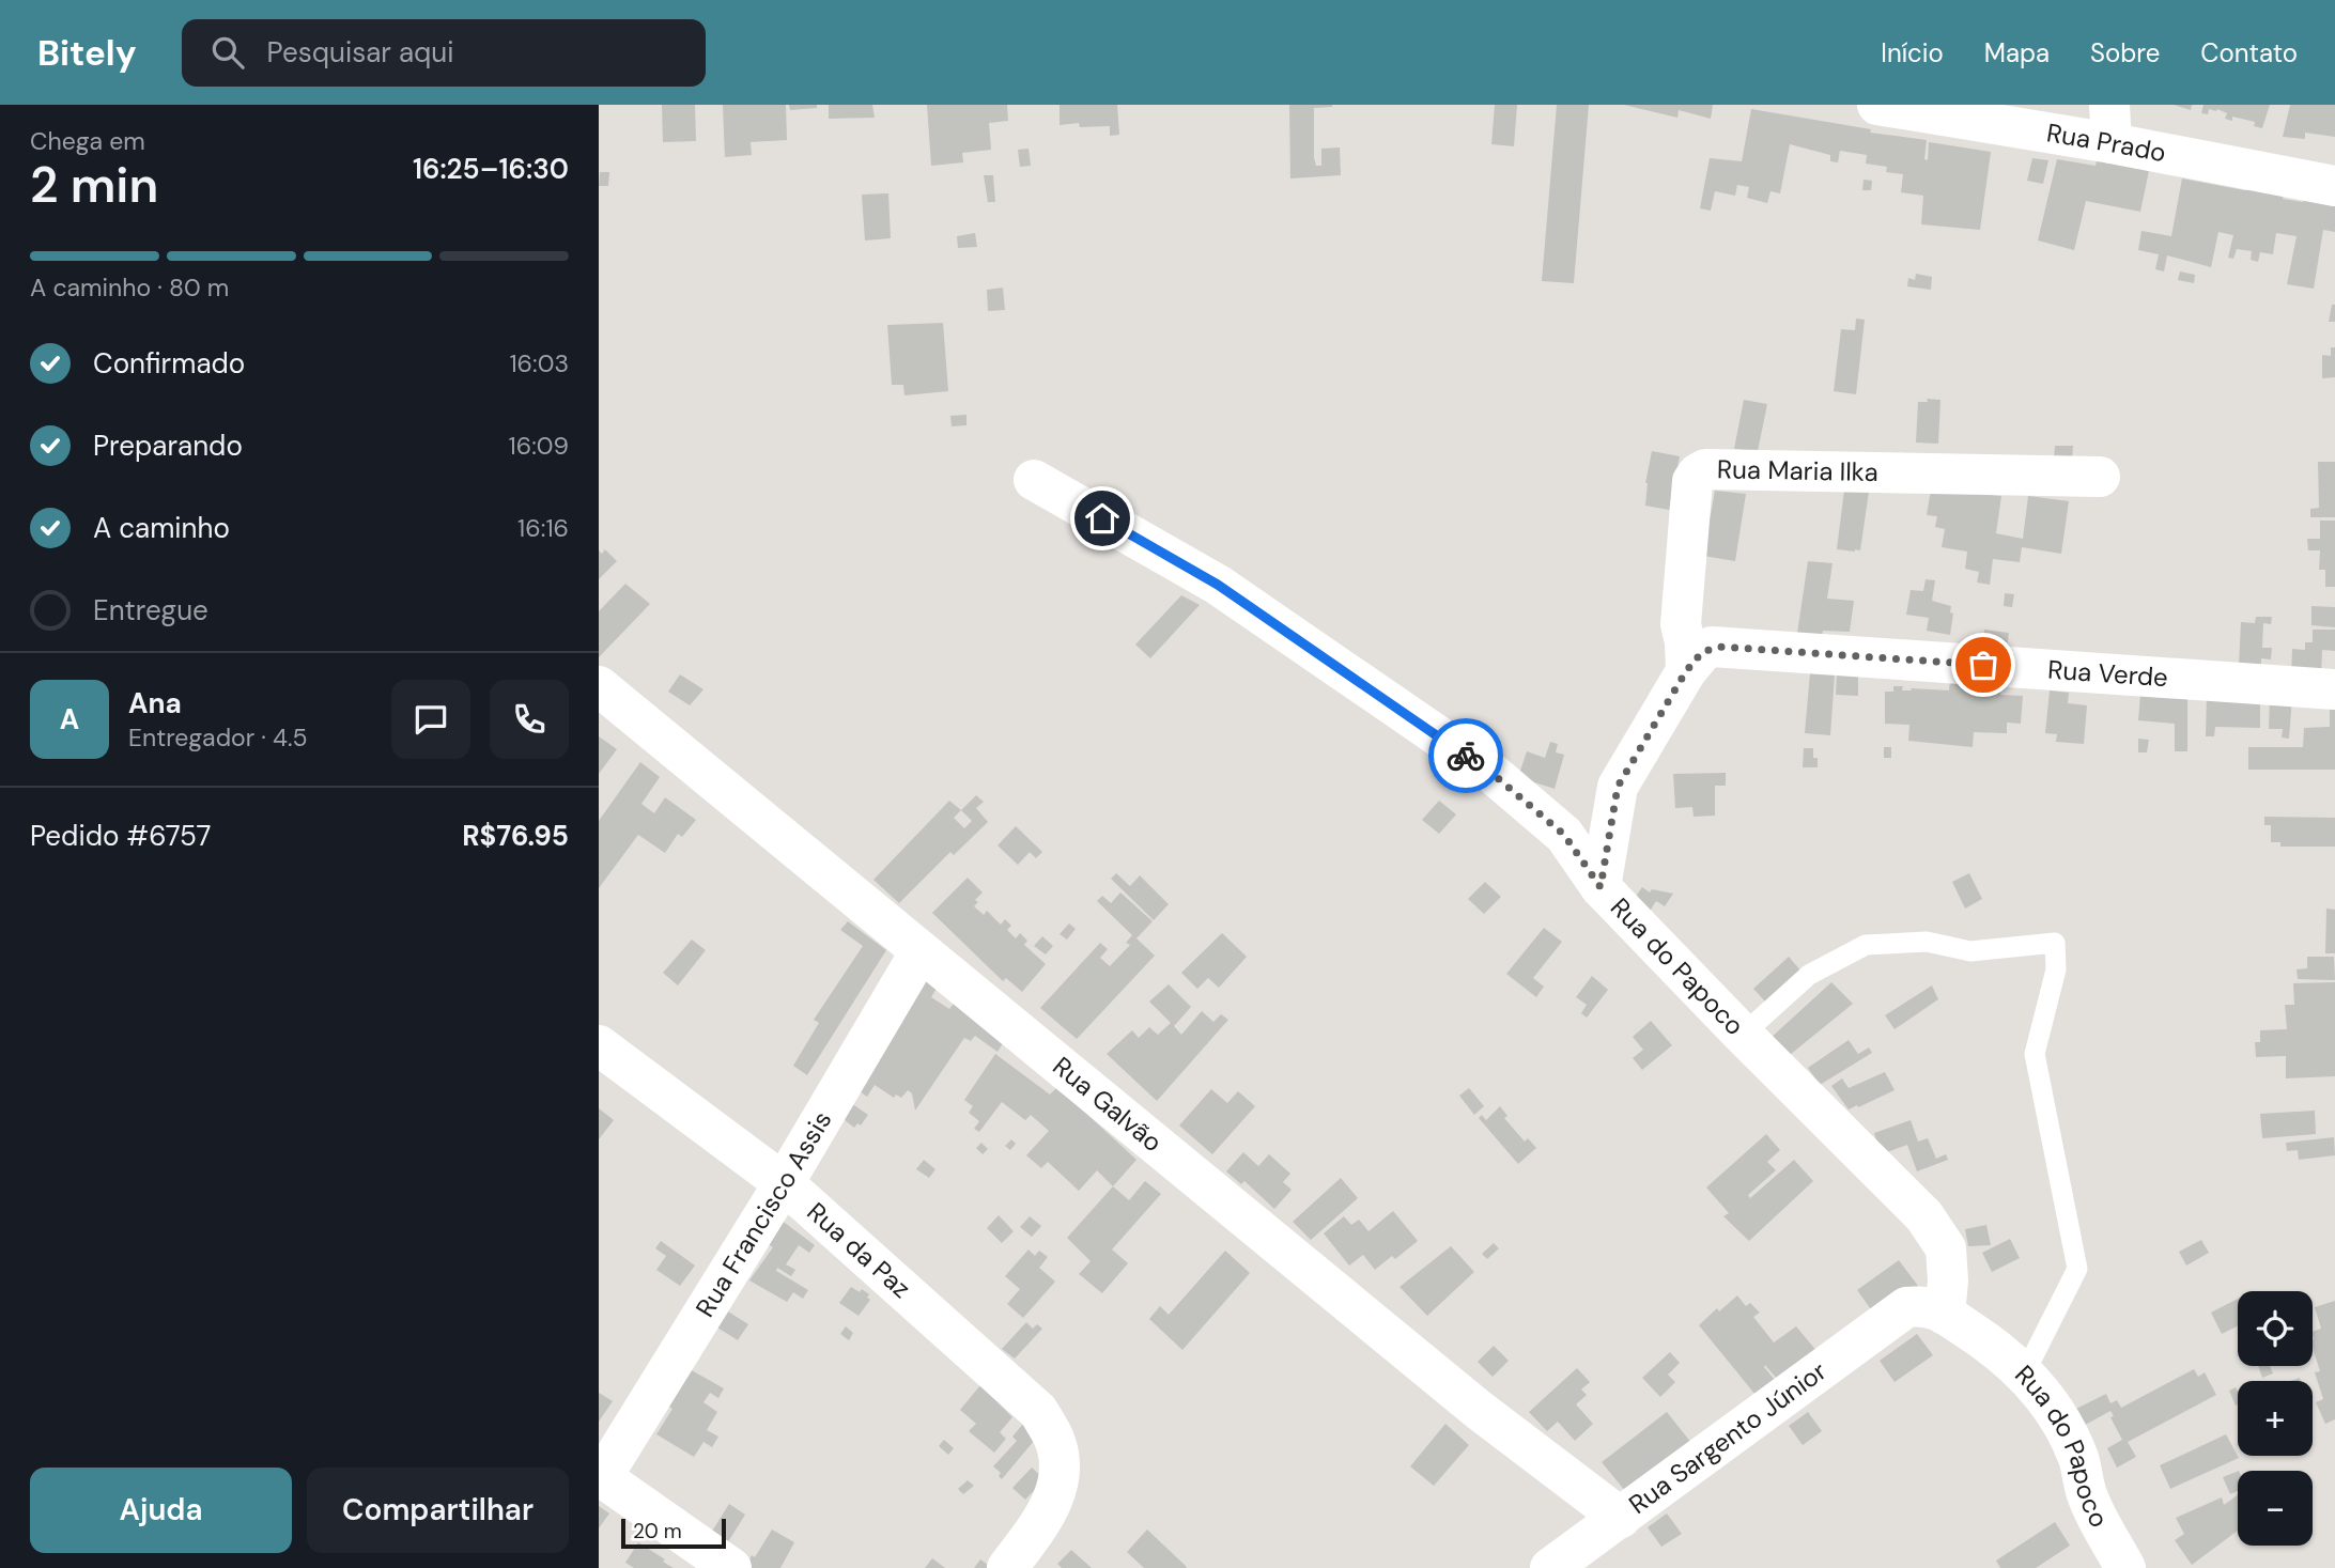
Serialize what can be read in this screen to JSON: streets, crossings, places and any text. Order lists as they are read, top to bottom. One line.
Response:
{"streets":{"street":["Rua Prado","Rua Maria Ilka","Rua Verde","Rua do Papoco","Rua Galvão","Rua Francisco Assis","Rua da Paz","Rua Sargento Júnior"]},"crossings":[["Rua Maria Ilka","Rua Verde"],["Rua do Papoco","Rua Sargento Júnior"],["Rua Galvão","Rua Francisco Assis"],["Rua Galvão","Rua Sargento Júnior"],["Rua Francisco Assis","Rua da Paz"]],"scale_bar":"20 m","page":{"header":"Bitely","search":"Pesquisar aqui","nav":["Início","Mapa","Sobre","Contato"],"heading":["2 min","Chega em","16:25–16:30"],"panel":["Ana","Entregador · 4.5","Pedido #6757","R$76.95"],"bar":"A caminho · 80 m","list":[["Confirmado","16:03"],["Preparando","16:09"],["A caminho","16:16"],"Entregue"],"round":"A","map_buttons":["+","−"],"buttons":["Ajuda","Compartilhar"],"scale":"20 m"}}
